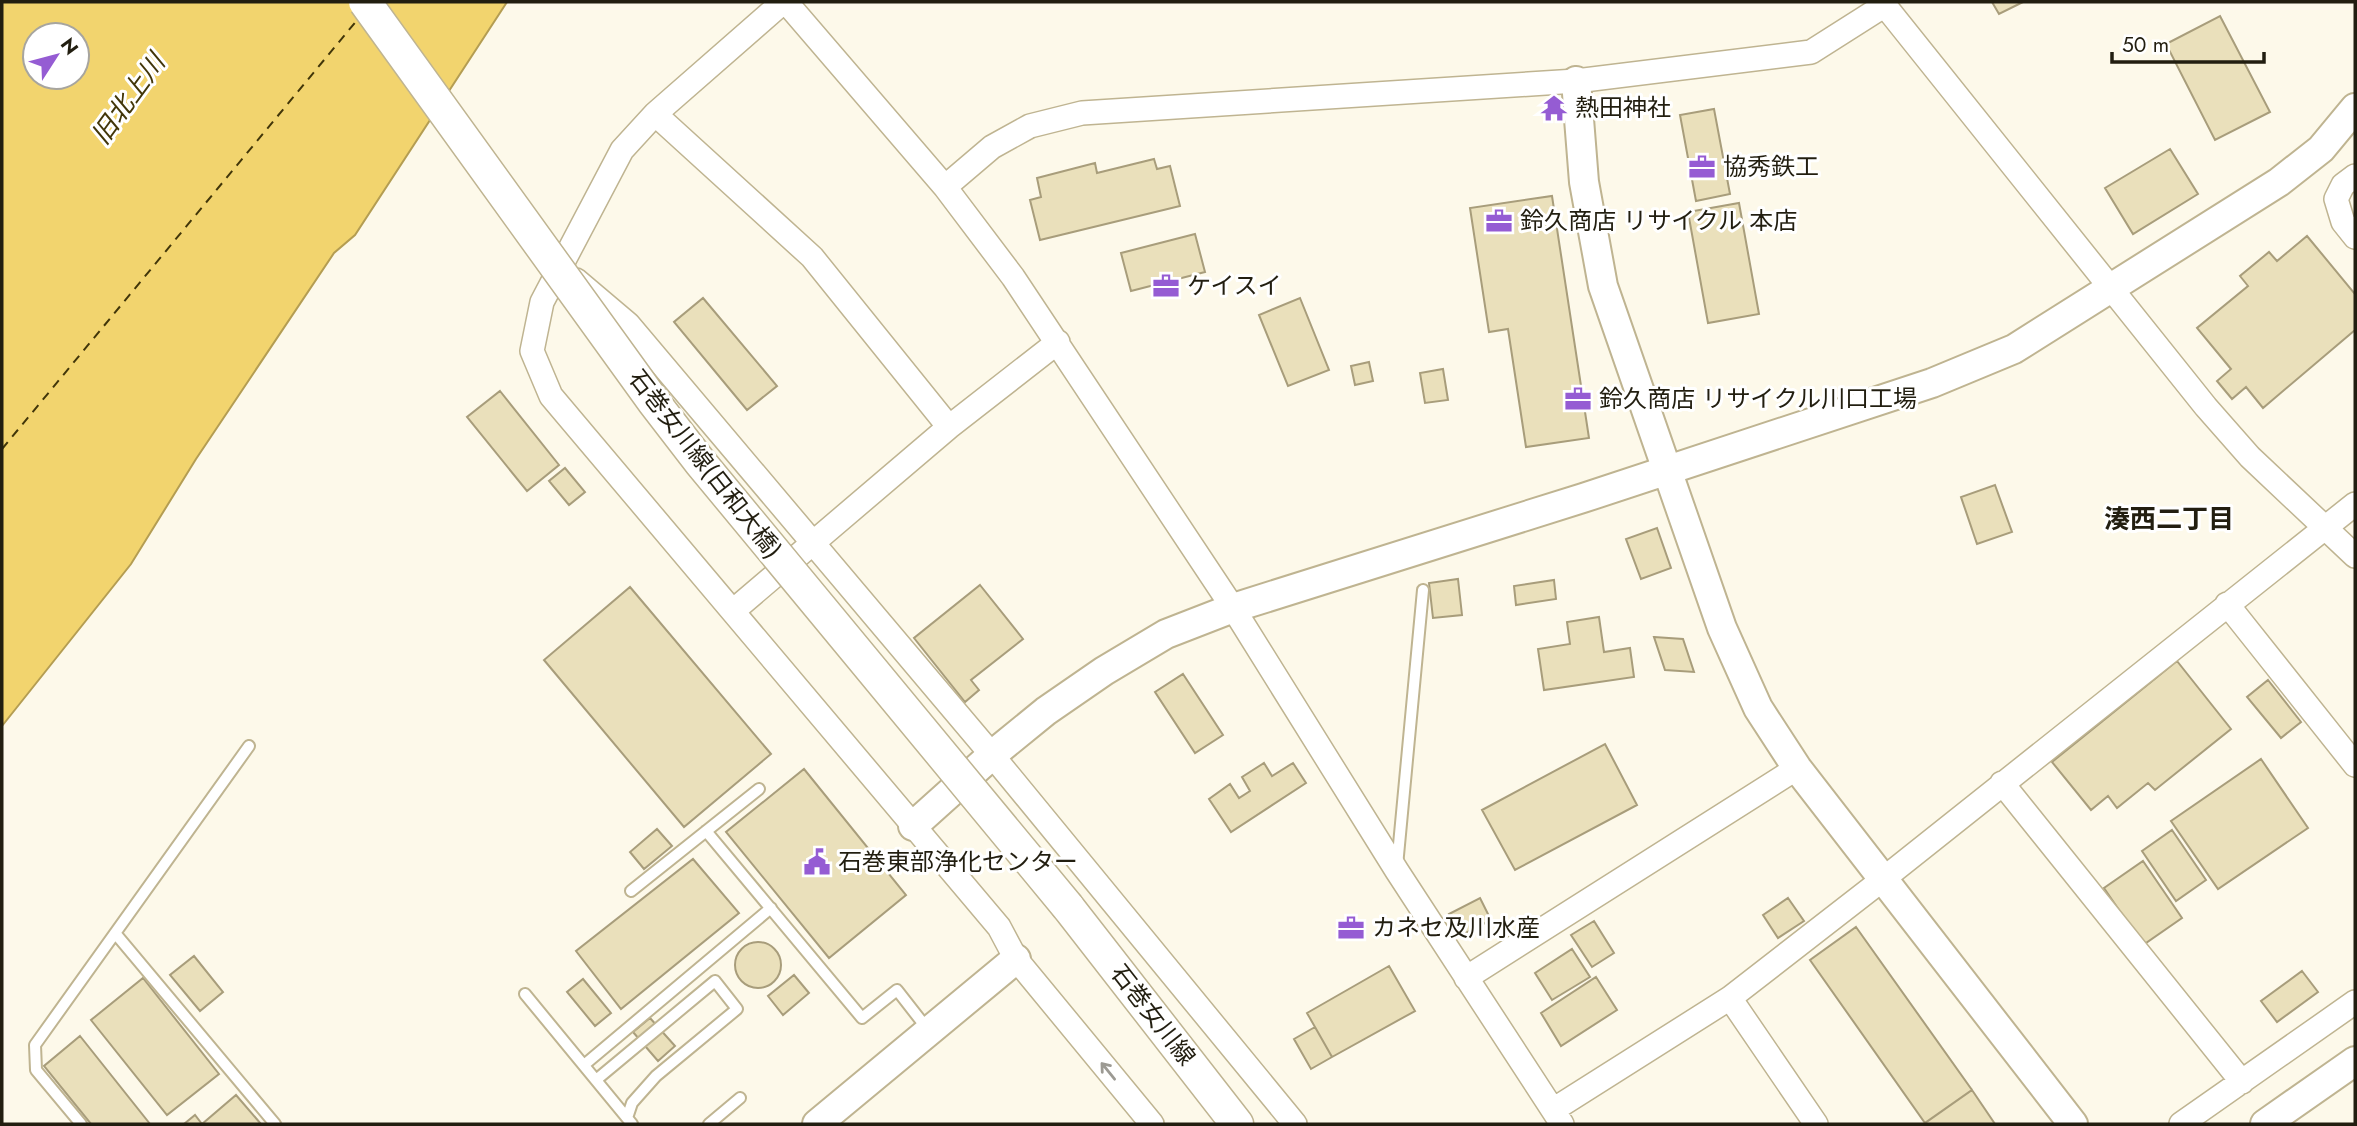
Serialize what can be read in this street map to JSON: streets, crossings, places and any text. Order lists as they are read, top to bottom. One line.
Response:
{"streets":{"main road":["石巻女川線(日和大橋)","石巻女川線"]},"crossings":[["石巻女川線(日和大橋)","石巻女川線"]],"districts":["湊西二丁目"],"water":["旧北上川"],"places":{"temple":["熱田神社"],"office":["協秀鉄工","鈴久商店 リサイクル 本店","ケイスイ","鈴久商店 リサイクル川口工場","カネセ及川水産"],"public building":["石巻東部浄化センター"]},"scale_bar":"50 m","north":"top right"}
